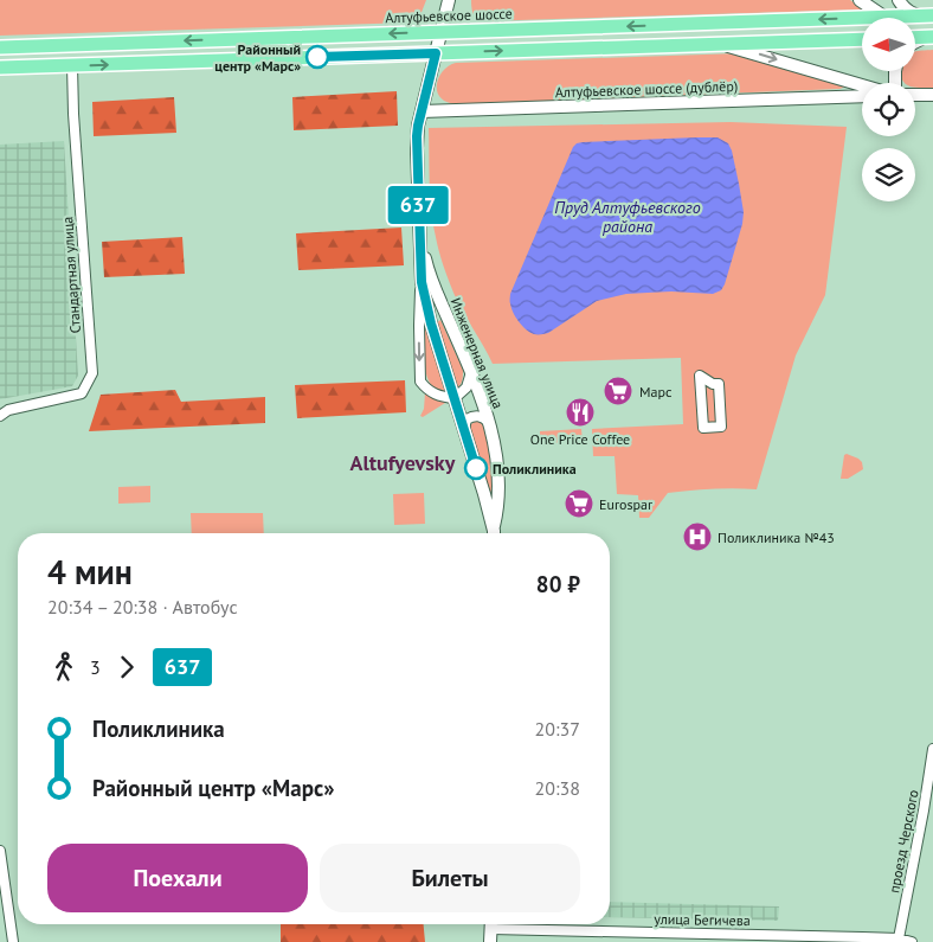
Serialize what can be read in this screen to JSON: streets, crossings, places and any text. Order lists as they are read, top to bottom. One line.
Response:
{"streets":{"main road":["Алтуфьевское шоссе","Алтуфьевское шоссе (дублёр)","Инженерная улица"],"street":["Стандартная улица","проезд Черского","улица Бегичева"]},"crossings":[["Алтуфьевское шоссе","Инженерная улица"],["Алтуфьевское шоссе (дублёр)","Инженерная улица"],["проезд Черского","улица Бегичева"]],"districts":["Altufyevsky"],"water":["Пруд Алтуфьевского района"],"places":{"other":["Районный центр «Марс»","Поликлиника"],"supermarket":["Марс","Eurospar"],"restaurant":["One Price Coffee"],"hospital":["Поликлиника №43"]},"lines":["bus line 637"],"north":"left","page":{"on_map":"637","heading":["4 мин","20:34 – 20:38 · Автобус","80 ₽"],"legs":["3","637"],"list":[{"name":"Поликлиника","value":"20:37"},{"name":"Районный центр «Марс»","value":"20:38"}],"buttons":["Поехали","Билеты"]}}
